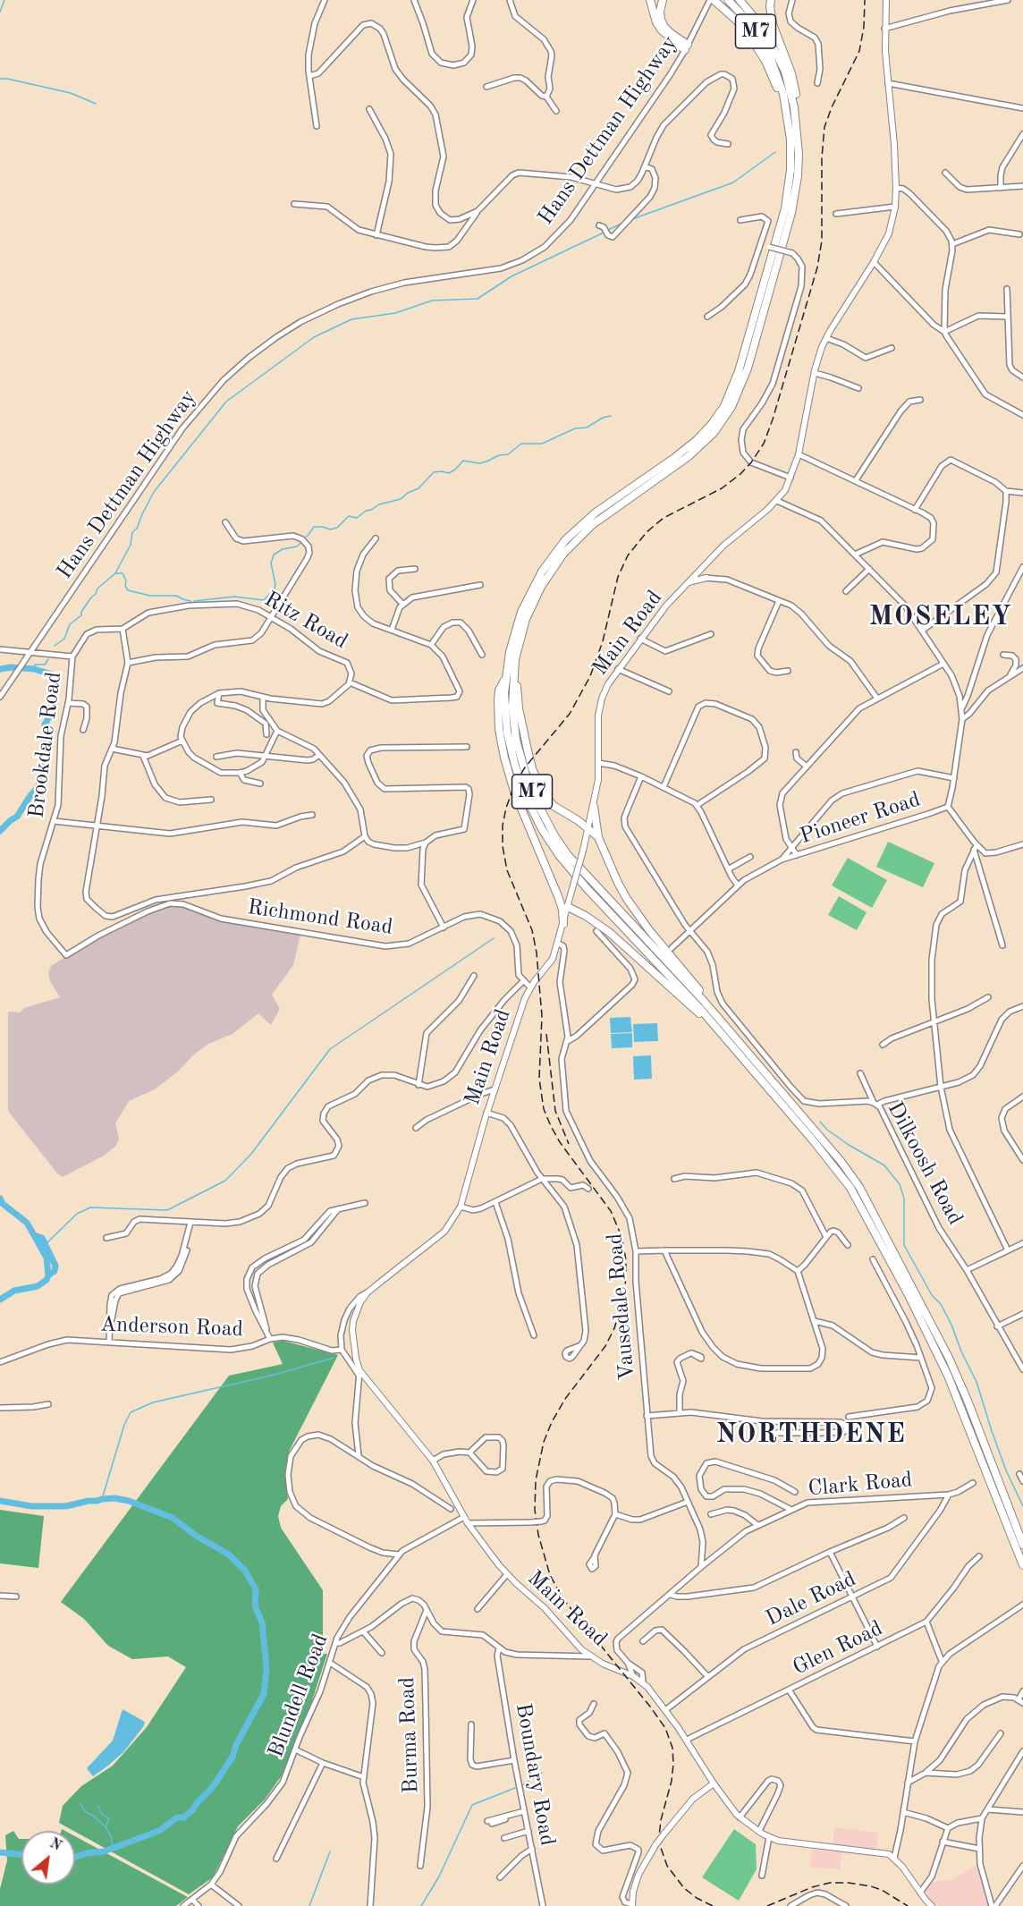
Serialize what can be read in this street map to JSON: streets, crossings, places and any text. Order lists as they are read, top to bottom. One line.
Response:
{"streets":{"highway":["M7"],"main road":["Main Road"],"street":["Hans Dettman Highway","Ritz Road","Brookdale Road","Pioneer Road","Richmond Road","Dilkoosh Road","Vausedale Road","Anderson Road","Clark Road","Dale Road","Glen Road","Blundell Road","Burma Road","Boundary Road"]},"crossings":[["Main Road","Vausedale Road"],["Main Road","Anderson Road"],["Main Road","Dale Road"],["Main Road","Glen Road"],["Main Road","Blundell Road"],["Brookdale Road","Richmond Road"],["Pioneer Road","Dilkoosh Road"],["Vausedale Road","Clark Road"],["Clark Road","Dale Road"]],"districts":["MOSELEY","NORTHDENE"],"north":"top right"}
